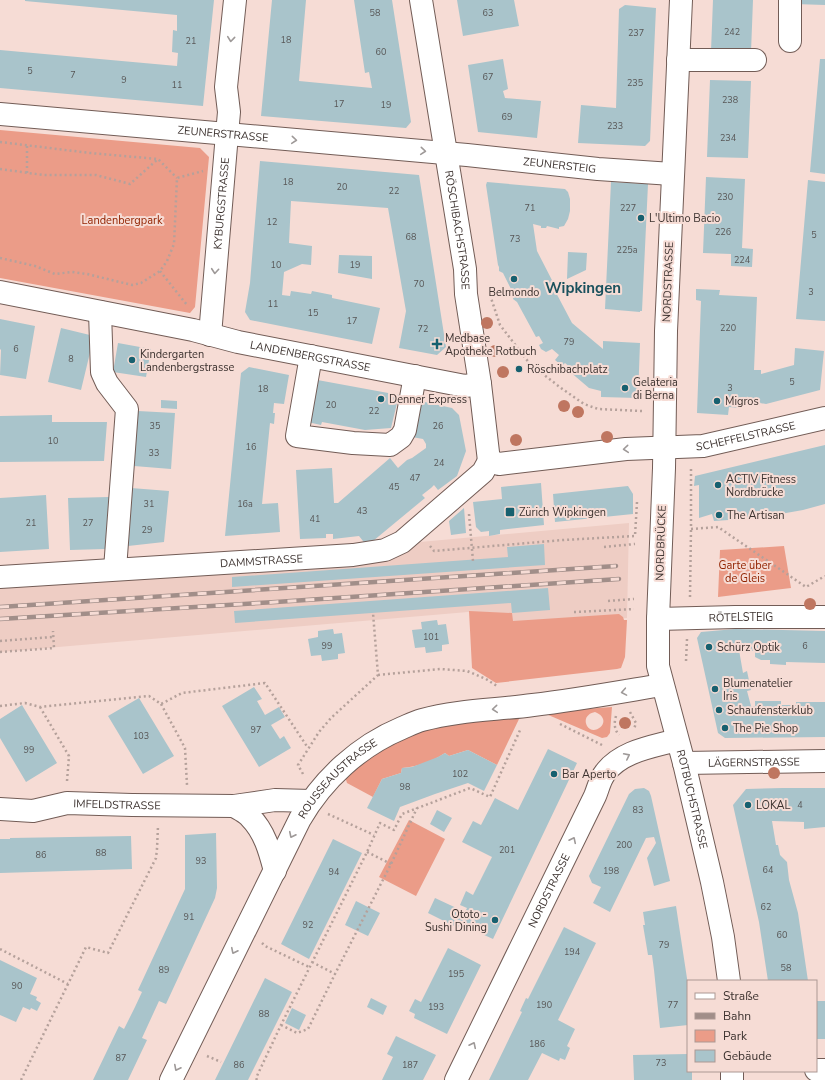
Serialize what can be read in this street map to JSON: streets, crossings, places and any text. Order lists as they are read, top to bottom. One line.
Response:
{"streets":{"street":["ZEUNERSTRASSE","ZEUNERSTEIG","KYBURGSTRASSE","RÖSCHIBACHSTRASSE","NORDSTRASSE","LANDENBERGSTRASSE","SCHEFFELSTRASSE","NORDBRÜCKE","DAMMSTRASSE","RÖTELSTEIG","LÄGERNSTRASSE","ROUSSEAUSTRASSE","ROTBUCHSTRASSE","IMFELDSTRASSE"]},"crossings":[["ZEUNERSTRASSE","ZEUNERSTEIG"],["ZEUNERSTRASSE","KYBURGSTRASSE"],["ZEUNERSTRASSE","RÖSCHIBACHSTRASSE"],["ZEUNERSTEIG","RÖSCHIBACHSTRASSE"],["ZEUNERSTEIG","NORDSTRASSE"],["KYBURGSTRASSE","LANDENBERGSTRASSE"],["RÖSCHIBACHSTRASSE","LANDENBERGSTRASSE"],["RÖSCHIBACHSTRASSE","DAMMSTRASSE"],["NORDSTRASSE","SCHEFFELSTRASSE"],["NORDSTRASSE","NORDBRÜCKE"],["NORDSTRASSE","ROTBUCHSTRASSE"],["SCHEFFELSTRASSE","NORDBRÜCKE"],["NORDBRÜCKE","RÖTELSTEIG"],["NORDBRÜCKE","ROTBUCHSTRASSE"],["RÖTELSTEIG","ROTBUCHSTRASSE"],["LÄGERNSTRASSE","ROTBUCHSTRASSE"],["ROUSSEAUSTRASSE","ROTBUCHSTRASSE"],["ROUSSEAUSTRASSE","IMFELDSTRASSE"]],"one_way":["ZEUNERSTRASSE","KYBURGSTRASSE","NORDSTRASSE","ROUSSEAUSTRASSE"],"districts":["Wipkingen"],"parks":["Landenbergpark","Garte über de Gleis"],"places":{"other":["L'Ultimo Bacio","Belmondo","Kindergarten Landenbergstrasse","Röschibachplatz","Gelateria di Berna","Denner Express","Migros","ACTIV Fitness Nordbrücke","The Artisan","Schürz Optik","Blumenatelier Iris","Schaufensterklub","The Pie Shop","Bar Aperto","LOKAL","Ototo - Sushi Dining"],"health":["Medbase Apotheke Rotbuch"],"transit":["Zürich Wipkingen"]},"house_numbers":["58","63","242","237","18","21","60","5","7","67","9","235","11","238","17","19","69","233","234","18","20","22","230","71","227","12","226","5","68","73","225a","224","10","19","70","3","11","15","17","220","72","79","6","8","5","3","18","20","22","35","26","10","16","33","24","47","45","31","16a","43","41","21","27","29","101","99","6","97","103","99","102","98","4","83","200","201","88","86","93","64","198","94","62","91","92","60","79","194","58","89","195","90","190","77","193","88","186","87","73","86","187"],"legend":["Straße","Bahn","Park","Gebäude"]}
